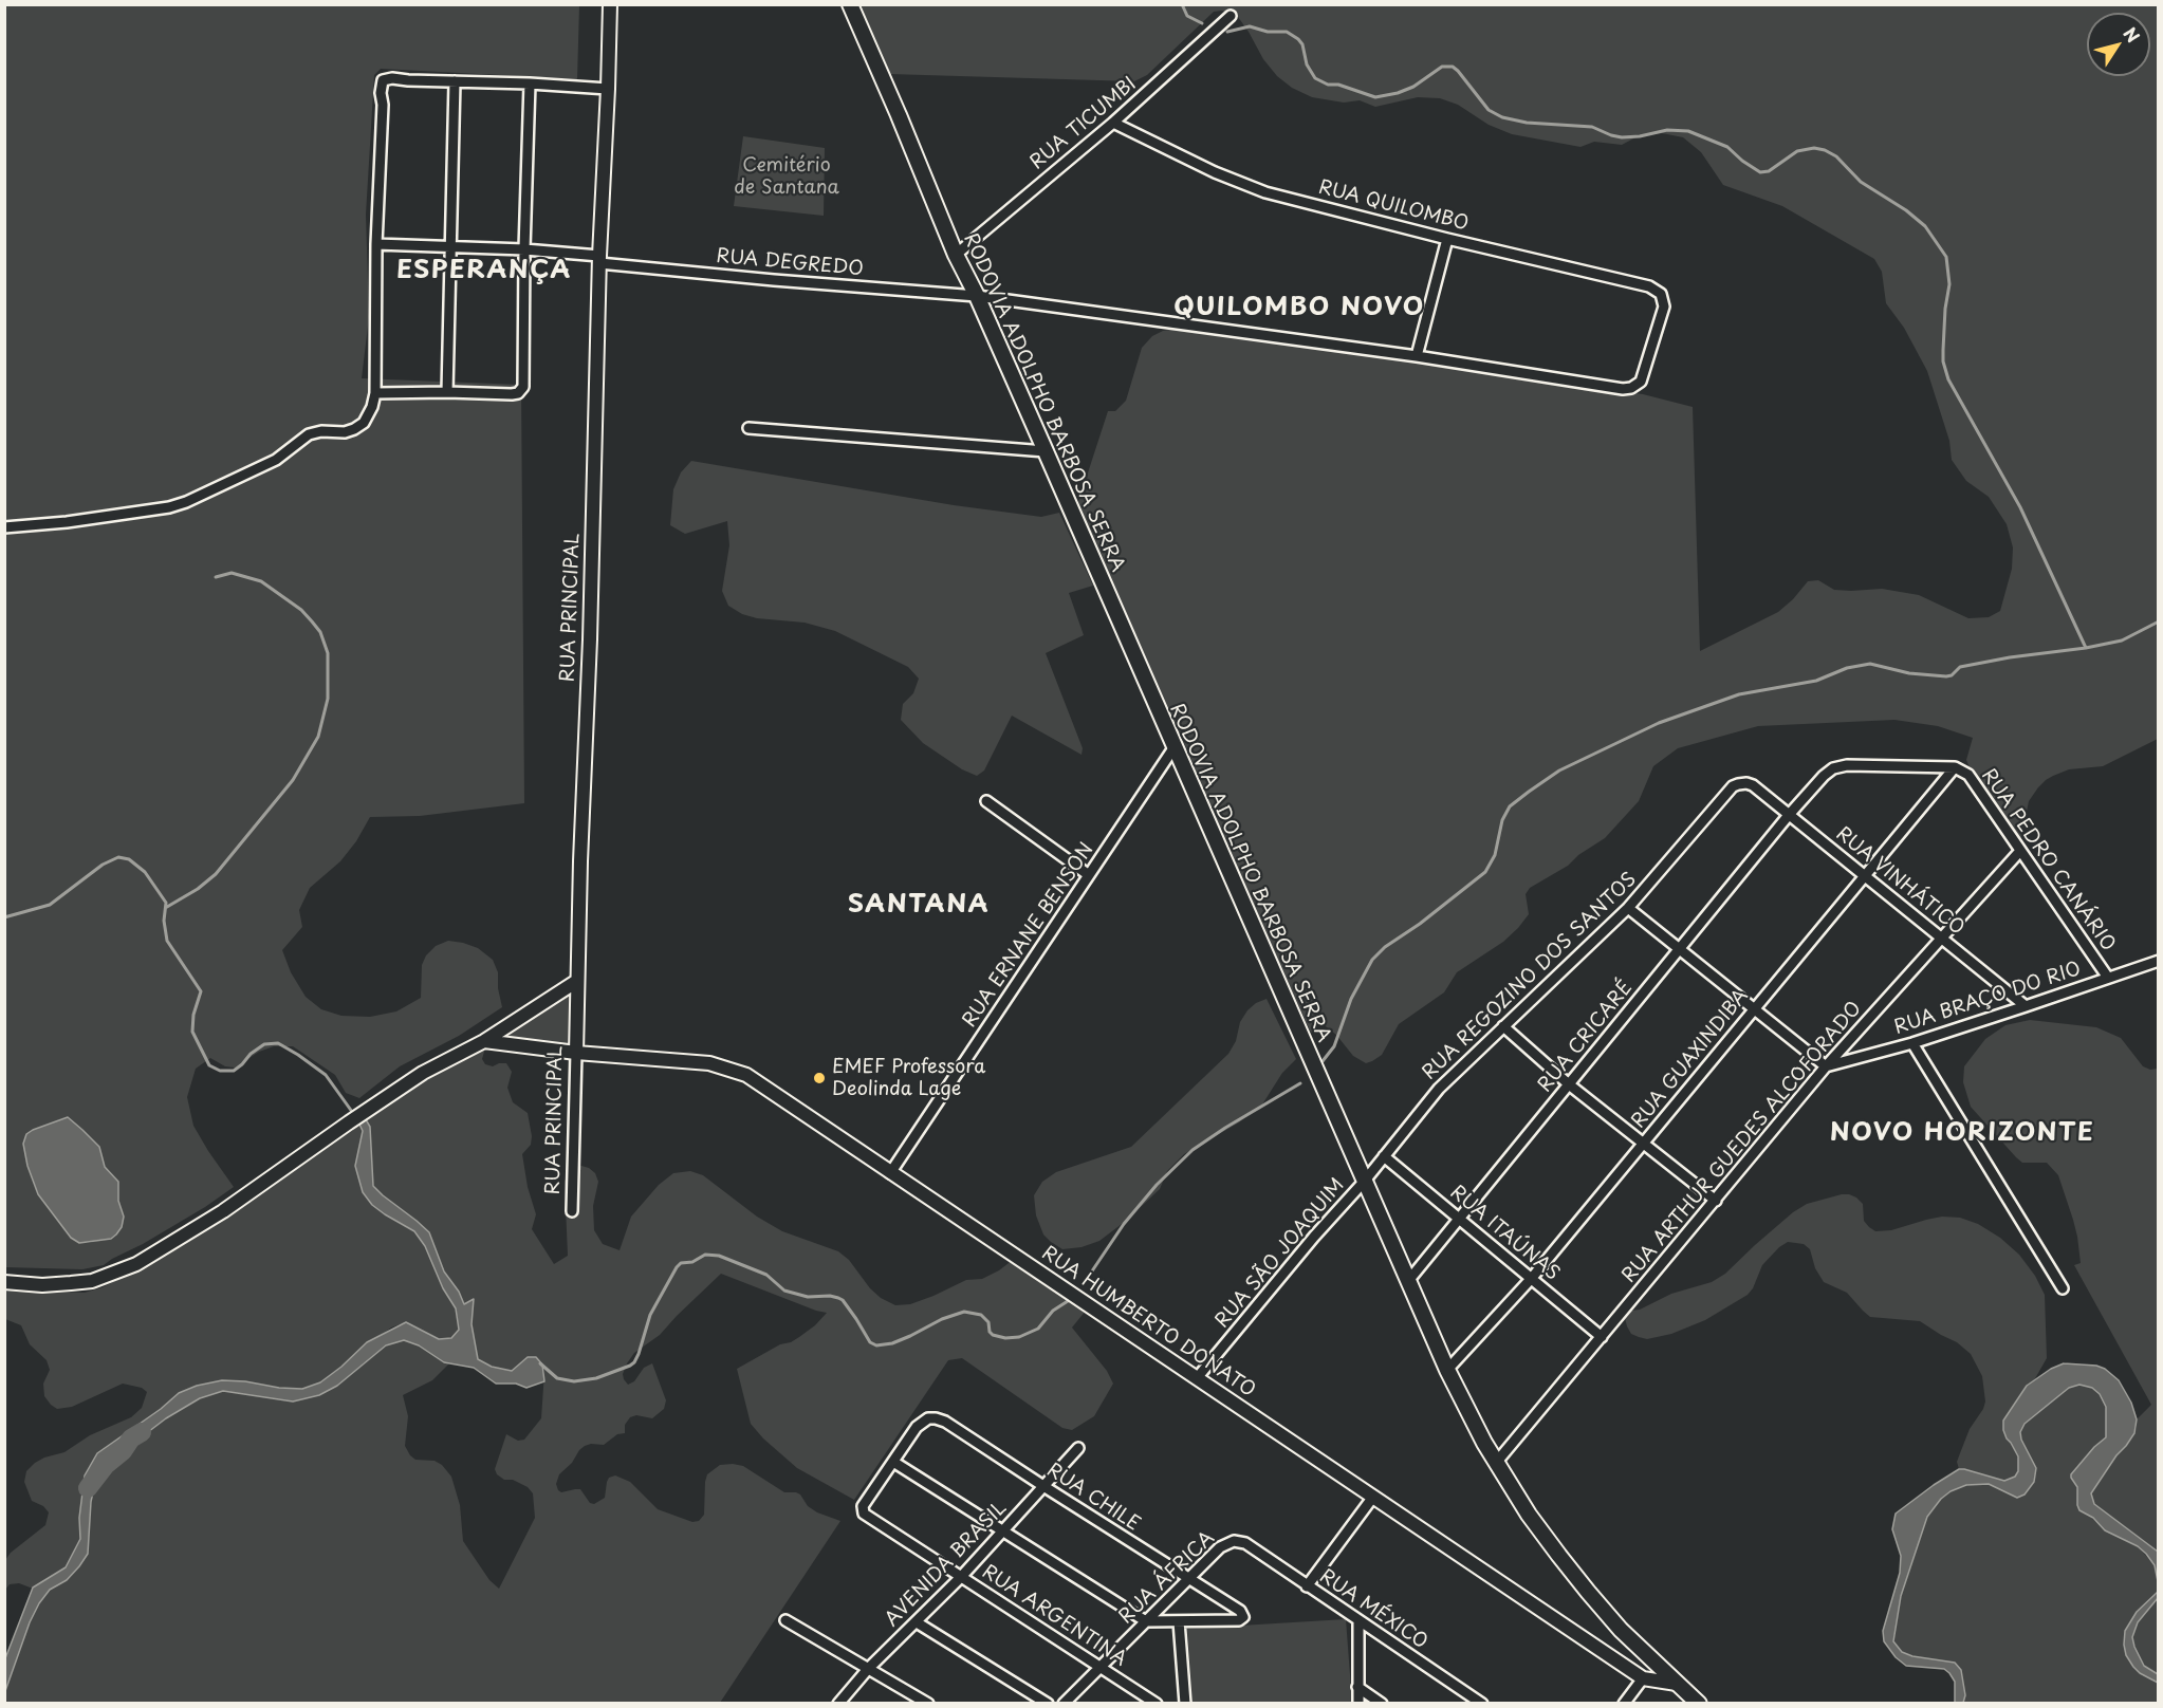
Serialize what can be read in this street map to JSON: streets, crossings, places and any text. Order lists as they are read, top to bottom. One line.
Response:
{"streets":{"main road":["RODOVIA ADOLPHO BARBOSA SERRA","RUA PRINCIPAL","RUA HUMBERTO DONATO"],"street":["RUA TICUMBI","RUA QUILOMBO","RUA DEGREDO","RUA PEDRO CANÁRIO","RUA VINHÁTICO","RUA ERNANE BENSON","RUA REGOZINO DOS SANTOS","RUA BRAÇO DO RIO","RUA CRICARÉ","RUA GUAXINDIBA","RUA ARTHUR GUEDES ALCOFORADO","RUA ITAÚNAS","RUA SÃO JOAQUIM","RUA CHILE","AVENIDA BRASIL","RUA ÁFRICA","RUA MÉXICO","RUA ARGENTINA"]},"crossings":[["RUA TICUMBI","RUA QUILOMBO"],["RUA TICUMBI","RODOVIA ADOLPHO BARBOSA SERRA"],["RUA QUILOMBO","RUA DEGREDO"],["RUA DEGREDO","RODOVIA ADOLPHO BARBOSA SERRA"],["RUA DEGREDO","RUA PRINCIPAL"],["RODOVIA ADOLPHO BARBOSA SERRA","RUA ERNANE BENSON"],["RODOVIA ADOLPHO BARBOSA SERRA","RUA REGOZINO DOS SANTOS"],["RODOVIA ADOLPHO BARBOSA SERRA","RUA CRICARÉ"],["RODOVIA ADOLPHO BARBOSA SERRA","RUA GUAXINDIBA"],["RODOVIA ADOLPHO BARBOSA SERRA","RUA ARTHUR GUEDES ALCOFORADO"],["RODOVIA ADOLPHO BARBOSA SERRA","RUA SÃO JOAQUIM"],["RODOVIA ADOLPHO BARBOSA SERRA","RUA HUMBERTO DONATO"],["RUA PRINCIPAL","RUA HUMBERTO DONATO"],["RUA PEDRO CANÁRIO","RUA BRAÇO DO RIO"],["RUA PEDRO CANÁRIO","RUA CRICARÉ"],["RUA PEDRO CANÁRIO","RUA GUAXINDIBA"],["RUA PEDRO CANÁRIO","RUA ARTHUR GUEDES ALCOFORADO"],["RUA VINHÁTICO","RUA REGOZINO DOS SANTOS"],["RUA VINHÁTICO","RUA BRAÇO DO RIO"],["RUA VINHÁTICO","RUA CRICARÉ"],["RUA VINHÁTICO","RUA GUAXINDIBA"],["RUA VINHÁTICO","RUA ARTHUR GUEDES ALCOFORADO"],["RUA ERNANE BENSON","RUA HUMBERTO DONATO"],["RUA REGOZINO DOS SANTOS","RUA ITAÚNAS"],["RUA REGOZINO DOS SANTOS","RUA SÃO JOAQUIM"],["RUA BRAÇO DO RIO","RUA ARTHUR GUEDES ALCOFORADO"],["RUA CRICARÉ","RUA GUAXINDIBA"],["RUA CRICARÉ","RUA ITAÚNAS"],["RUA GUAXINDIBA","RUA ITAÚNAS"],["RUA ARTHUR GUEDES ALCOFORADO","RUA ITAÚNAS"],["RUA SÃO JOAQUIM","RUA HUMBERTO DONATO"],["RUA CHILE","AVENIDA BRASIL"],["RUA CHILE","RUA ÁFRICA"],["RUA CHILE","RUA ARGENTINA"],["AVENIDA BRASIL","RUA ARGENTINA"],["RUA ÁFRICA","RUA MÉXICO"],["RUA ÁFRICA","RUA ARGENTINA"]],"districts":["ESPERANÇA","QUILOMBO NOVO","SANTANA","NOVO HORIZONTE"],"parks":["Cemitério de Santana"],"places":["EMEF Professora Deolinda Lage"],"north":"top right"}
